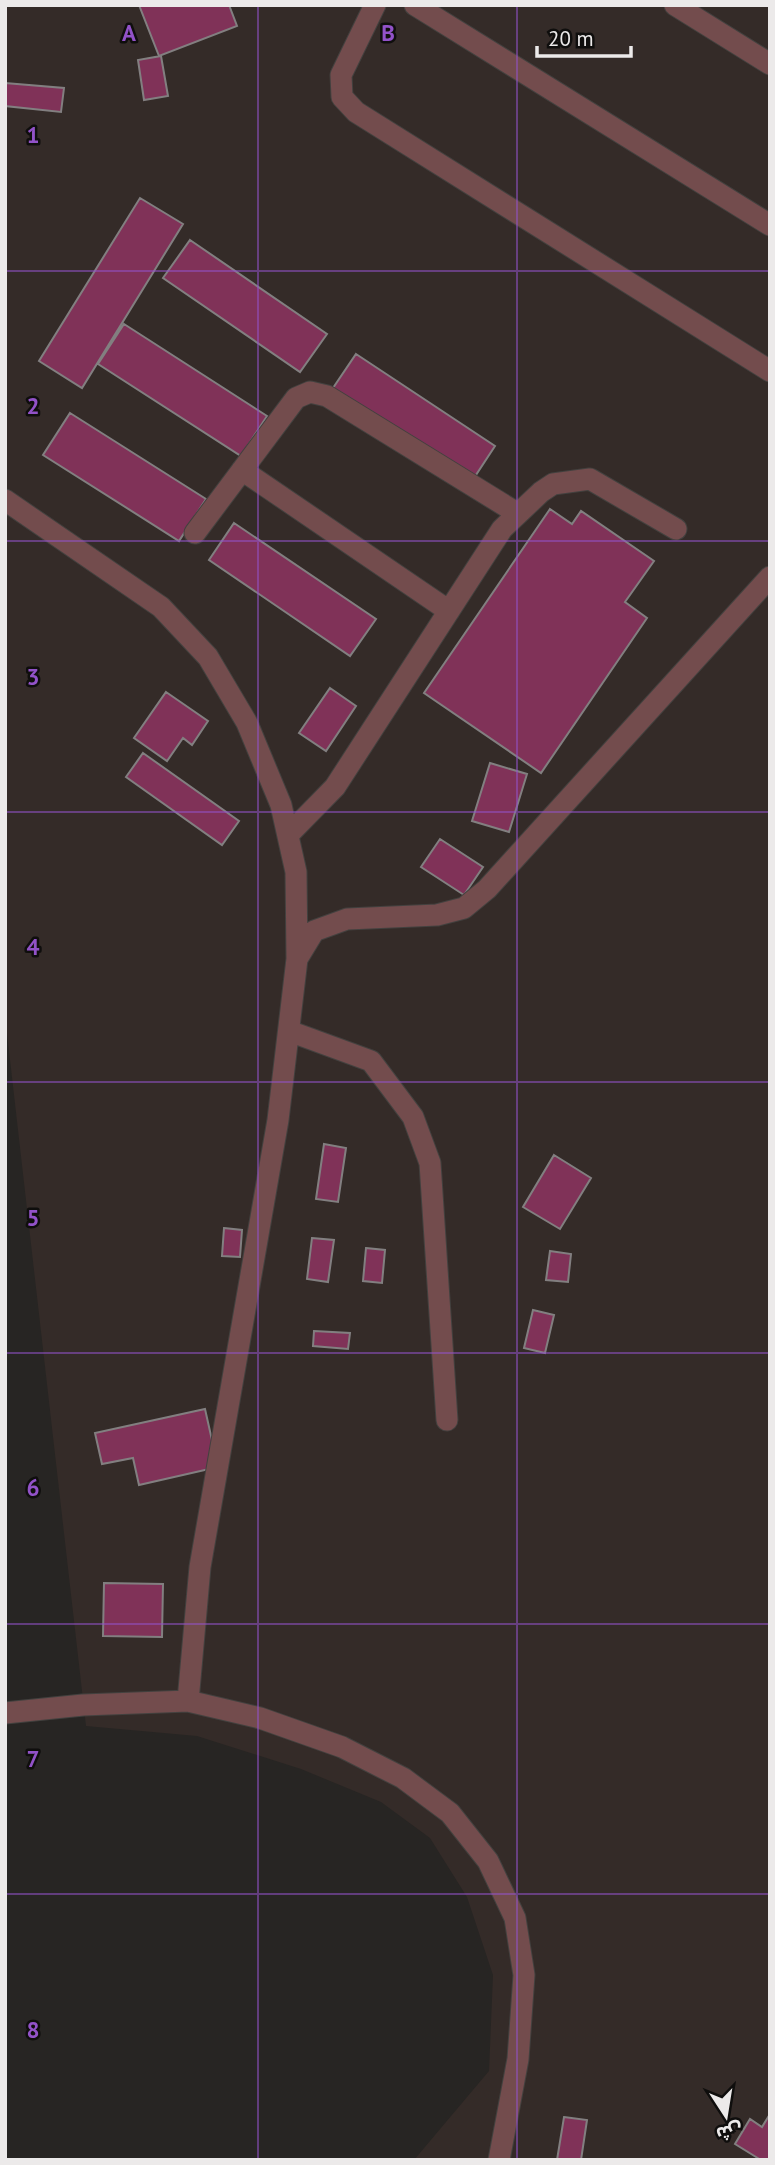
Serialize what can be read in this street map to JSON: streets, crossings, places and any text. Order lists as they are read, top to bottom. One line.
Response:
{"scale_bar":"20 m","north":"bottom","grid":{"columns":["A","B"],"rows":["1","2","3","4","5","6","7","8"]}}
